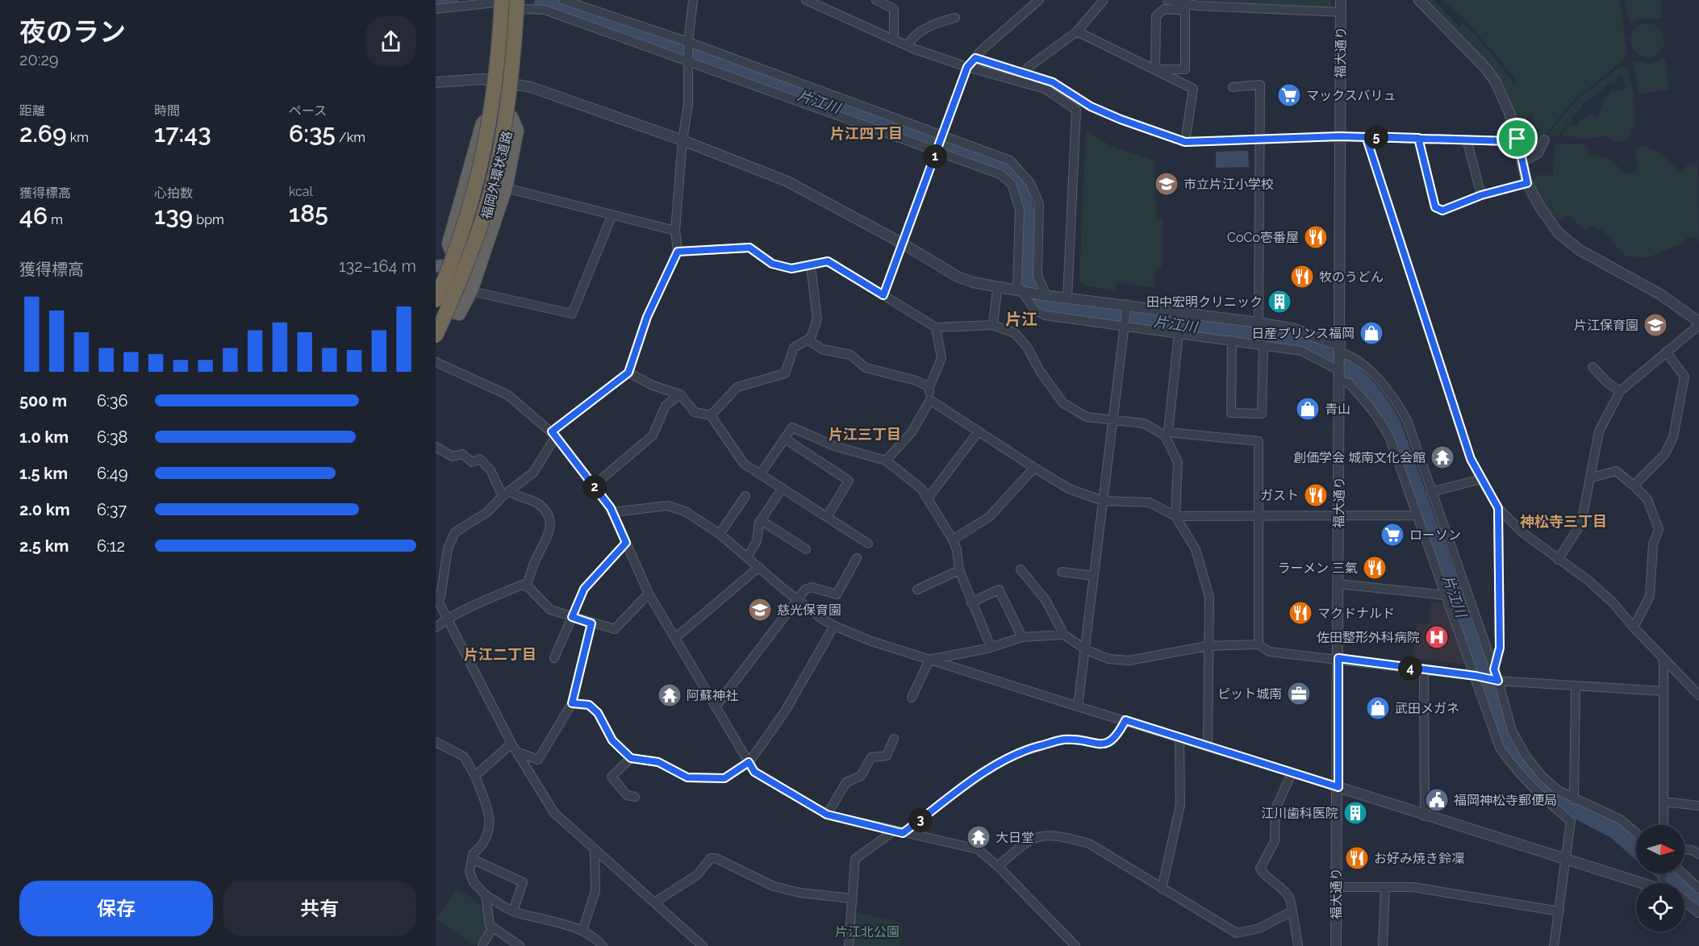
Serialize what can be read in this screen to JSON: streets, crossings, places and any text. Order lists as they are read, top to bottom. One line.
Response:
{"streets":{"highway":["福岡外環状道路"],"street":["福大通り"]},"districts":["片江四丁目","片江","片江三丁目","神松寺三丁目","片江二丁目"],"water":["片江川"],"parks":["片江北公園"],"places":{"supermarket":["マックスバリュ","ローソン"],"school or university":["市立片江小学校","片江保育園","慈光保育園"],"restaurant":["CoCo壱番屋","牧のうどん","ガスト","ラーメン 三氣","マクドナルド","お好み焼き鈴凜"],"building":["田中宏明クリニック","江川歯科医院"],"shop":["日産プリンス福岡","青山","武田メガネ"],"temple":["創価学会 城南文化会館","阿蘇神社","大日堂"],"hospital":["佐田整形外科病院"],"office":["ピット城南"],"public building":["福岡神松寺郵便局"]},"north":"right","page":{"heading":["夜のラン","20:29"],"stats":[["距離","2.69 km"],["時間","17:43"],["ペース","6:35 /km"],["獲得標高","46 m"],["心拍数","139 bpm"],["kcal","185"]],"pins":["5","1","2","4","3"],"chart":["獲得標高","132–164 m"],"list":[{"name":"500 m","note":"6:36"},{"name":"1.0 km","note":"6:38"},{"name":"1.5 km","note":"6:49"},{"name":"2.0 km","note":"6:37"},{"name":"2.5 km","note":"6:12"}],"buttons":["保存","共有"]}}
